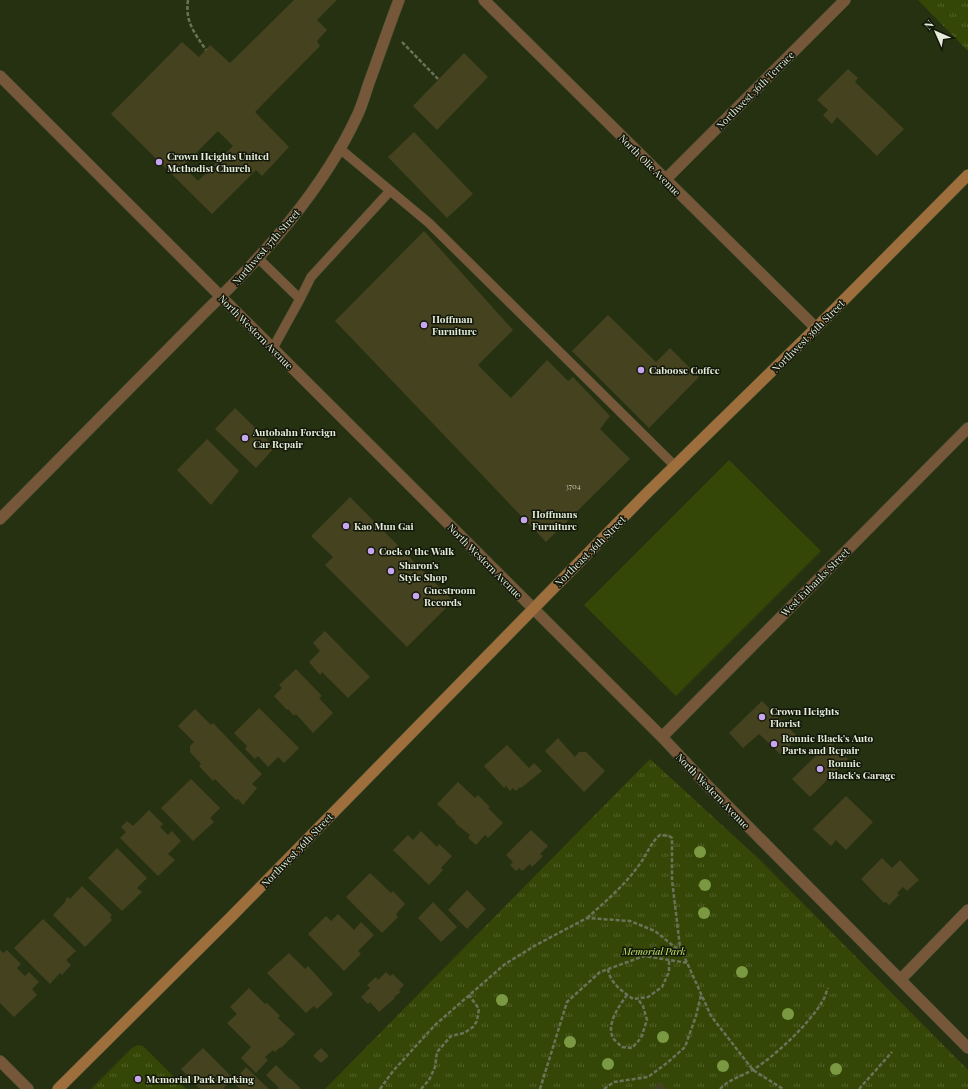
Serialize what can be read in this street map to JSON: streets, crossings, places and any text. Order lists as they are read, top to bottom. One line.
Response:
{"streets":{"main road":["Northwest 36th Street","Northeast 36th Street"],"street":["Northwest 36th Terrace","North Olie Avenue","Northwest 37th Street","North Western Avenue","West Eubanks Street"]},"crossings":[["Northwest 36th Terrace","North Olie Avenue"],["North Olie Avenue","Northwest 36th Street"],["Northwest 37th Street","North Western Avenue"],["North Western Avenue","Northwest 36th Street"],["North Western Avenue","Northeast 36th Street"],["North Western Avenue","West Eubanks Street"],["Northwest 36th Street","Northeast 36th Street"]],"parks":["Memorial Park"],"places":["Crown Heights United Methodist Church","Hoffman Furniture","Caboose Coffee","Autobahn Foreign Car Repair","Hoffmans Furniture","Kao Mun Gai","Cock o' the Walk","Sharon's Style Shop","Guestroom Records","Crown Heights Florist","Ronnie Black's Auto Parts and Repair","Ronnie Black's Garage","Memorial Park Parking"],"house_numbers":["3704"],"north":"top left"}
